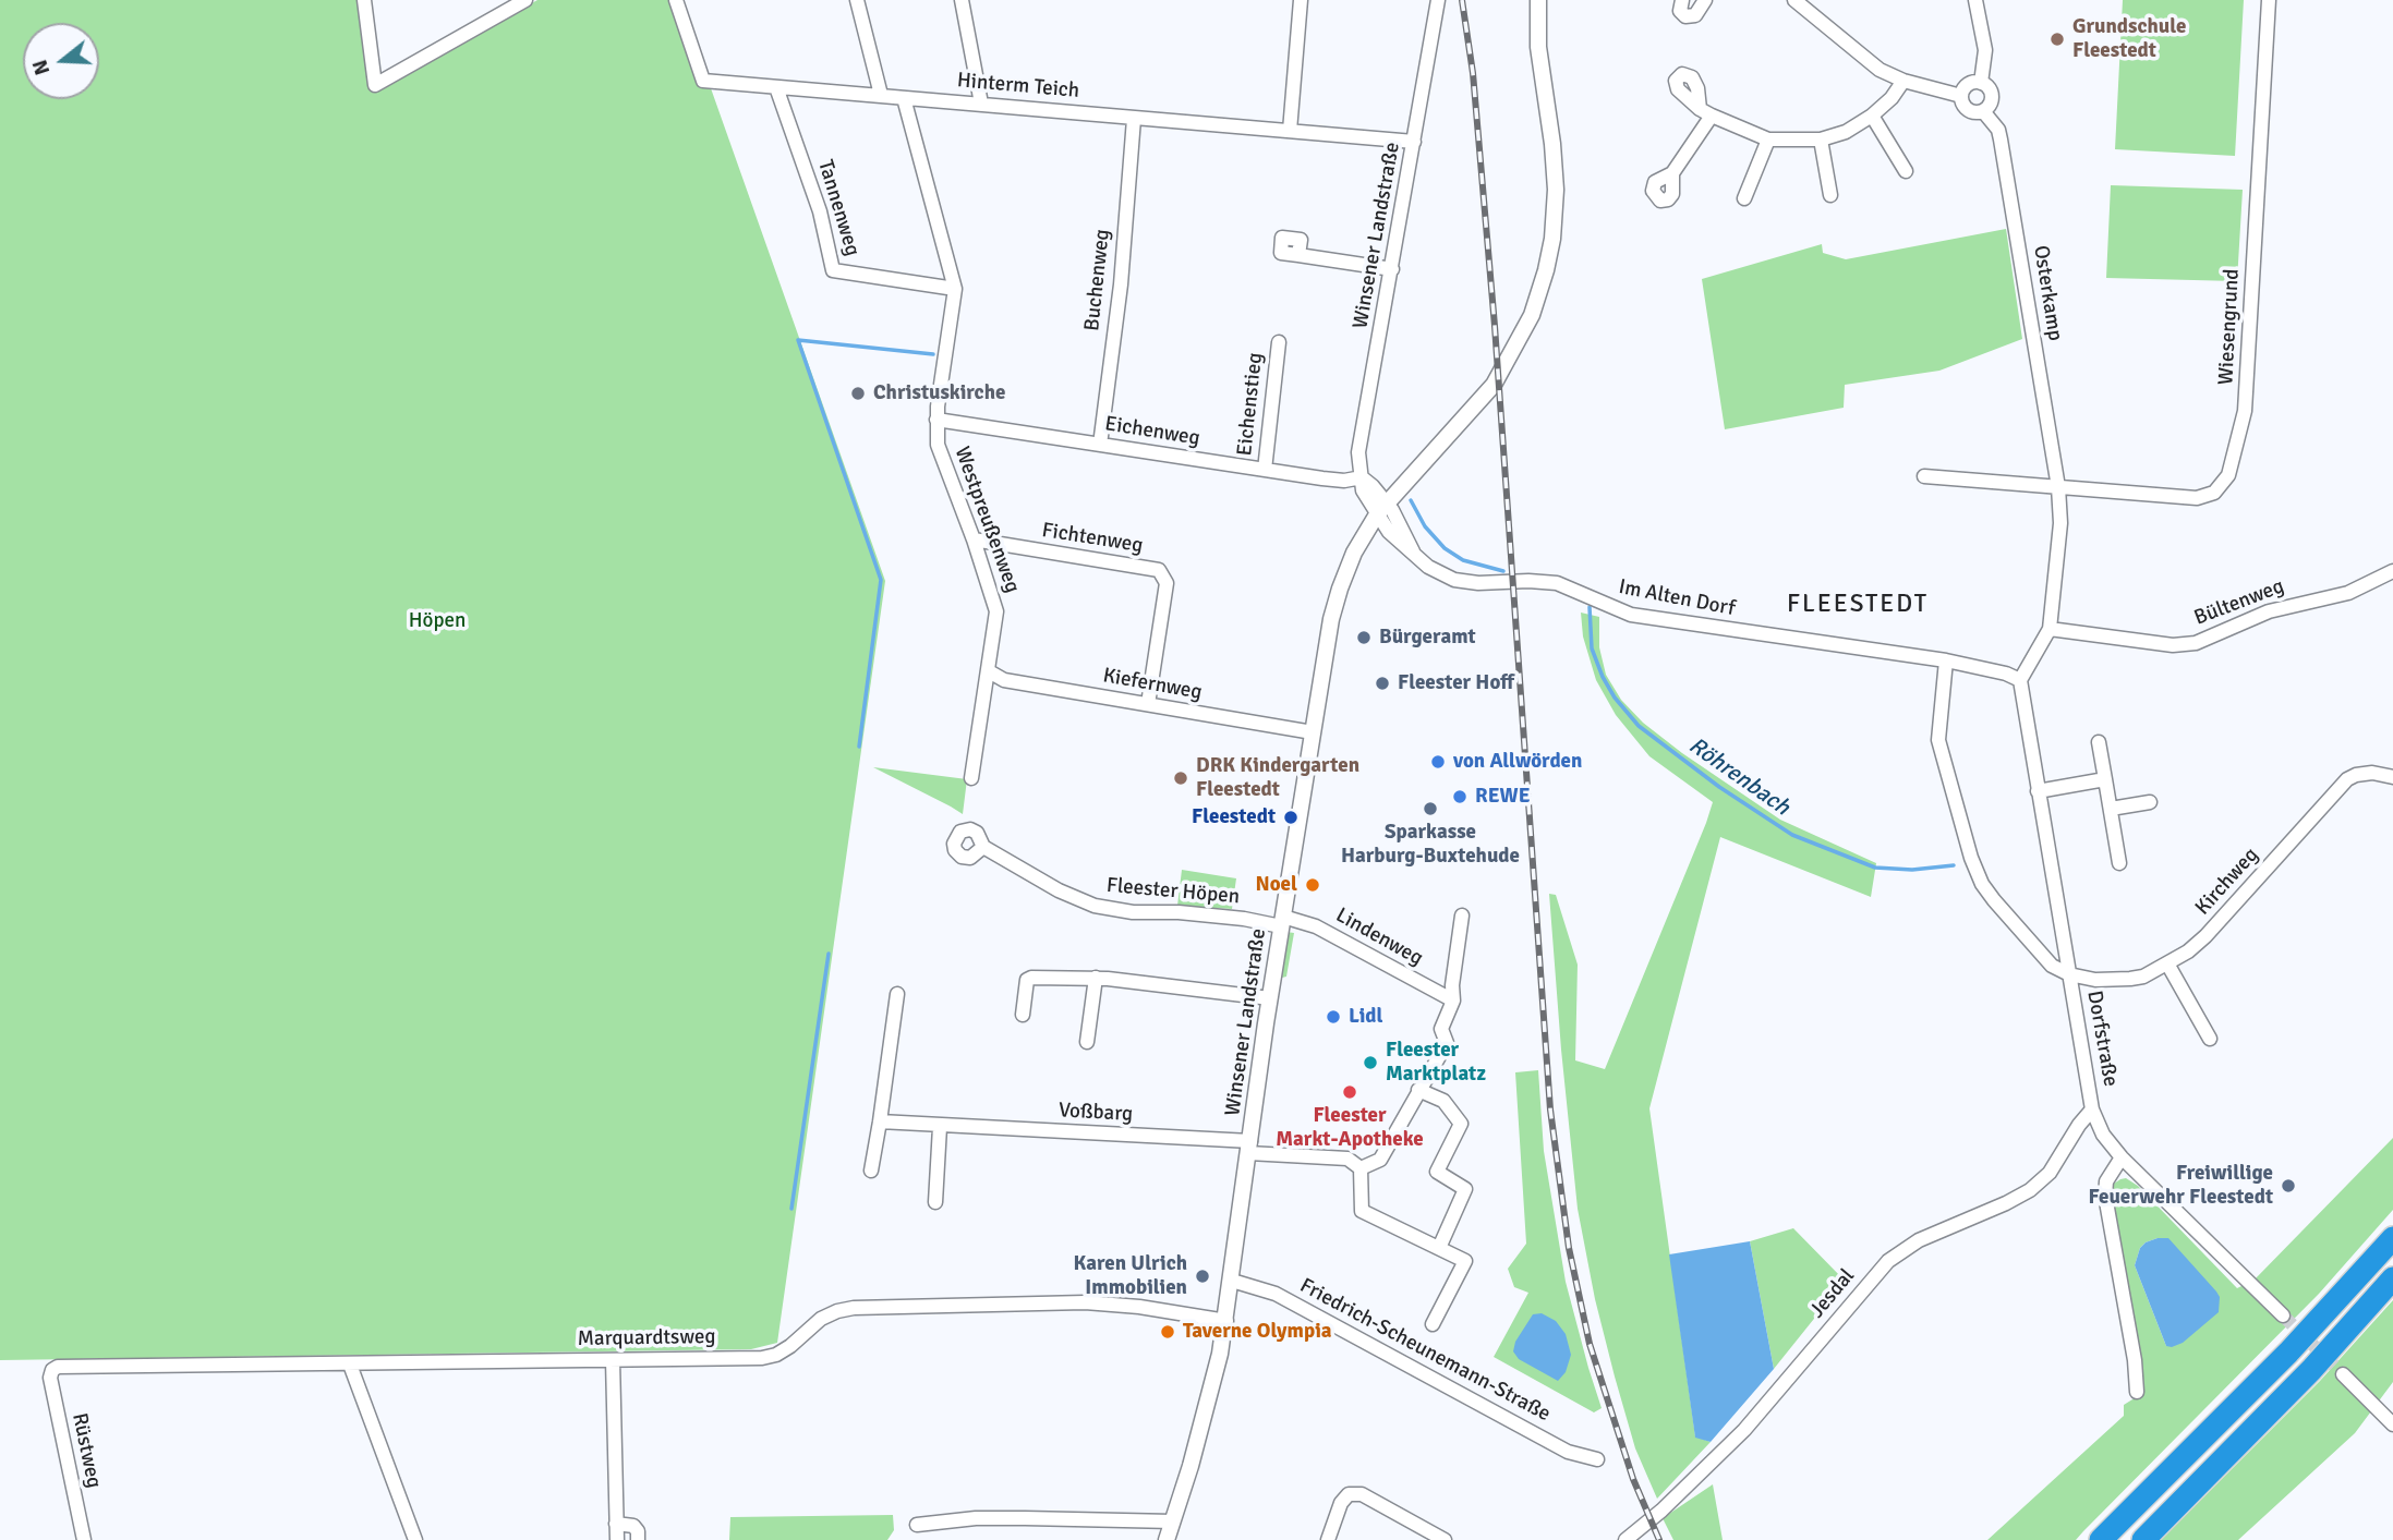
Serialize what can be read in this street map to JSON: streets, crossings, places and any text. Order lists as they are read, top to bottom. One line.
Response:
{"streets":{"street":["Hinterm Teich","Tannenweg","Winsener Landstraße","Buchenweg","Osterkamp","Wiesengrund","Eichenstieg","Eichenweg","Westpreußenweg","Fichtenweg","Im Alten Dorf","Bültenweg","Kiefernweg","Kirchweg","Fleester Höpen","Lindenweg","Dorfstraße","Voßbarg","Jesdal","Marquardtsweg","Friedrich-Scheunemann-Straße","Rüstweg"]},"crossings":[["Hinterm Teich","Tannenweg"],["Hinterm Teich","Winsener Landstraße"],["Hinterm Teich","Buchenweg"],["Hinterm Teich","Westpreußenweg"],["Tannenweg","Westpreußenweg"],["Winsener Landstraße","Eichenweg"],["Winsener Landstraße","Im Alten Dorf"],["Winsener Landstraße","Kiefernweg"],["Winsener Landstraße","Fleester Höpen"],["Winsener Landstraße","Lindenweg"],["Winsener Landstraße","Voßbarg"],["Winsener Landstraße","Marquardtsweg"],["Winsener Landstraße","Friedrich-Scheunemann-Straße"],["Buchenweg","Eichenweg"],["Osterkamp","Wiesengrund"],["Osterkamp","Im Alten Dorf"],["Osterkamp","Bültenweg"],["Osterkamp","Dorfstraße"],["Eichenstieg","Eichenweg"],["Eichenweg","Westpreußenweg"],["Westpreußenweg","Fichtenweg"],["Westpreußenweg","Kiefernweg"],["Fichtenweg","Kiefernweg"],["Im Alten Dorf","Dorfstraße"],["Kirchweg","Dorfstraße"],["Fleester Höpen","Lindenweg"],["Dorfstraße","Jesdal"],["Marquardtsweg","Rüstweg"]],"districts":["FLEESTEDT"],"water":["Röhrenbach"],"parks":["Höpen"],"places":["Grundschule Fleestedt","Christuskirche","Bürgeramt","Fleester Hoff","von Allwörden","DRK Kindergarten Fleestedt","REWE","Sparkasse Harburg-Buxtehude","Fleestedt","Noel","Lidl","Fleester Marktplatz","Fleester Markt-Apotheke","Freiwillige Feuerwehr Fleestedt","Karen Ulrich Immobilien","Taverne Olympia"],"north":"left"}
